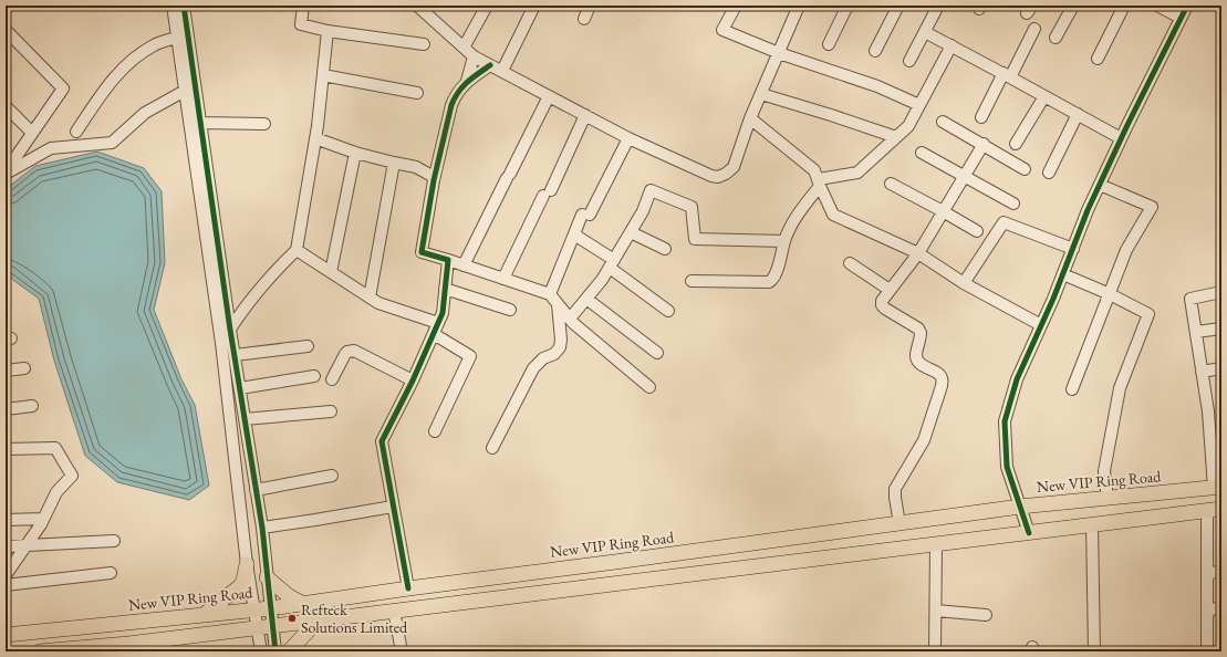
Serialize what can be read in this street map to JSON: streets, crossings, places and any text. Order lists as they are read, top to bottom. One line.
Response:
{"streets":{"main road":["New VIP Ring Road"]},"places":["Refteck Solutions Limited"]}
